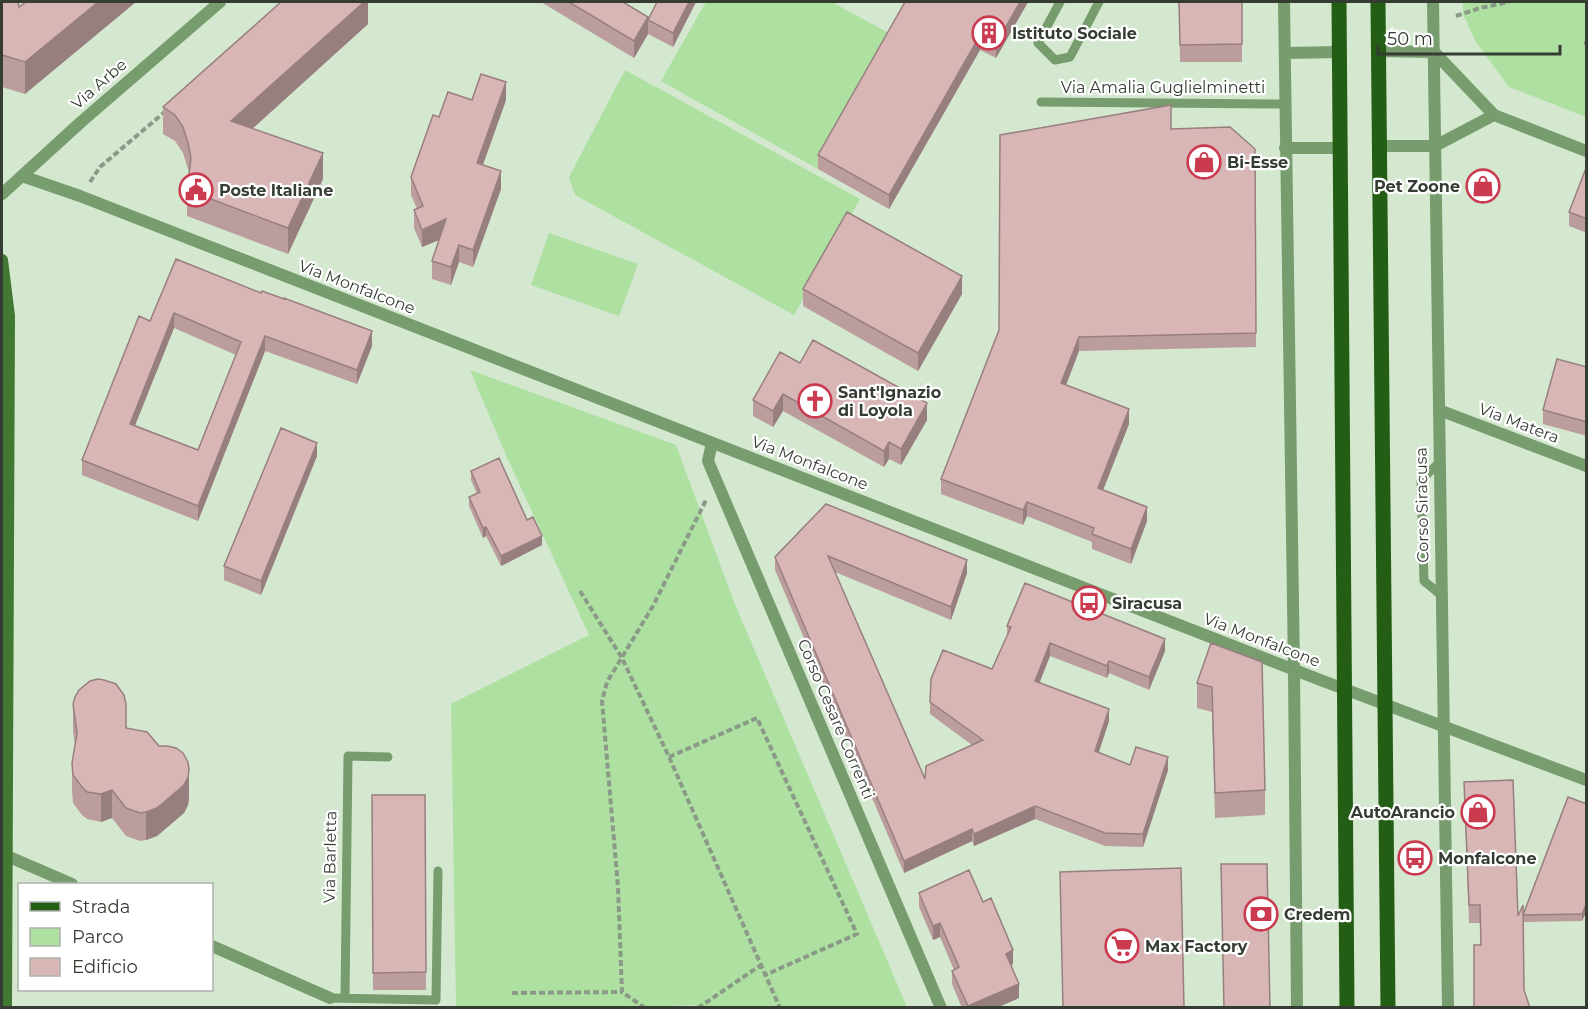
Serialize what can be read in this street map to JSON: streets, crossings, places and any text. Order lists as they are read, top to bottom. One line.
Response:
{"streets":{"street":["Via Arbe","Via Monfalcone","Via Matera","Corso Siracusa","Corso Cesare Correnti"],"lane":["Via Amalia Guglielminetti","Via Barletta"]},"crossings":[["Via Arbe","Via Monfalcone"],["Via Monfalcone","Corso Siracusa"],["Via Monfalcone","Corso Cesare Correnti"],["Via Matera","Corso Siracusa"]],"places":{"building":["Istituto Sociale"],"shop":["Bi-Esse","Pet Zoone","AutoArancio"],"public building":["Poste Italiane"],"church":["Sant'Ignazio di Loyola"],"bus stop":["Siracusa","Monfalcone"],"bank":["Credem"],"supermarket":["Max Factory"]},"legend":["Strada","Parco","Edificio"],"scale_bar":"50 m"}
